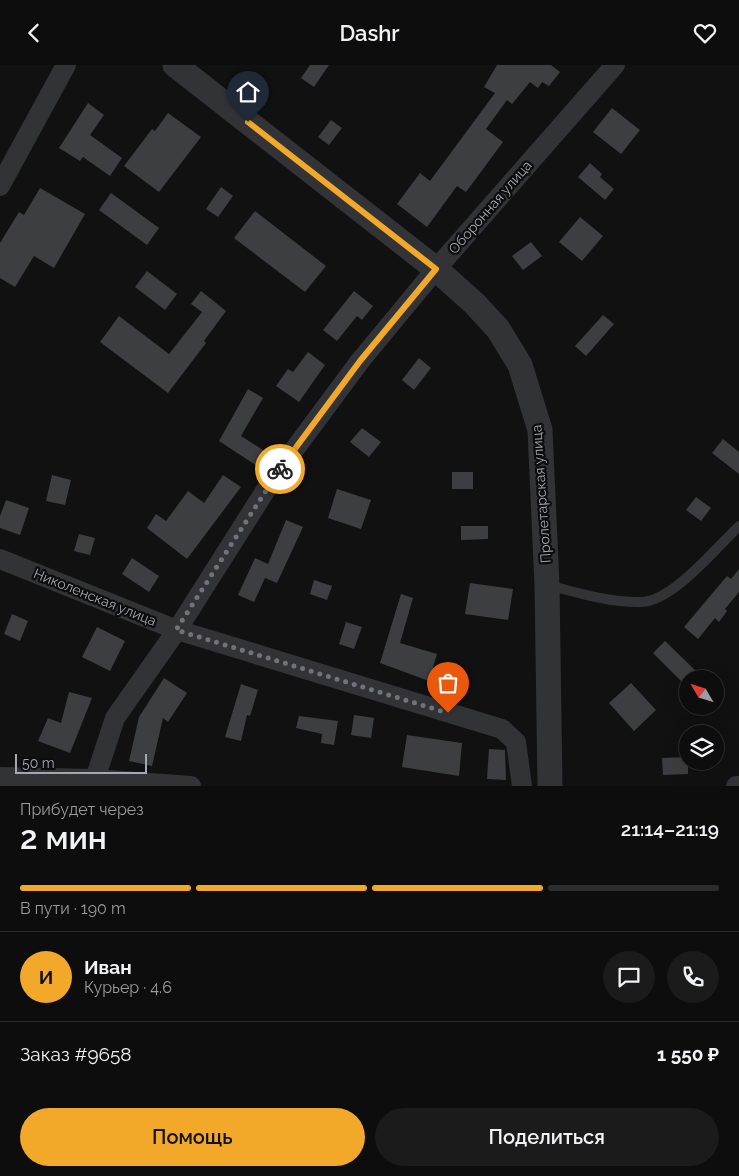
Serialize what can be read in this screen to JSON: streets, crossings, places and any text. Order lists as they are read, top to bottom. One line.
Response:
{"streets":{"street":["Оборонная улица","Пролетарская улица","Николенская улица"]},"crossings":[["Оборонная улица","Пролетарская улица"],["Оборонная улица","Николенская улица"]],"scale_bar":"50 m","north":"top left","page":{"header":"Dashr","scale":"50 m","heading":["2 мин","Прибудет через","21:14–21:19"],"panel":["Иван","Курьер · 4.6","Заказ #9658","1 550 ₽"],"bar":"В пути · 190 m","round":"И","buttons":["Помощь","Поделиться"]}}
